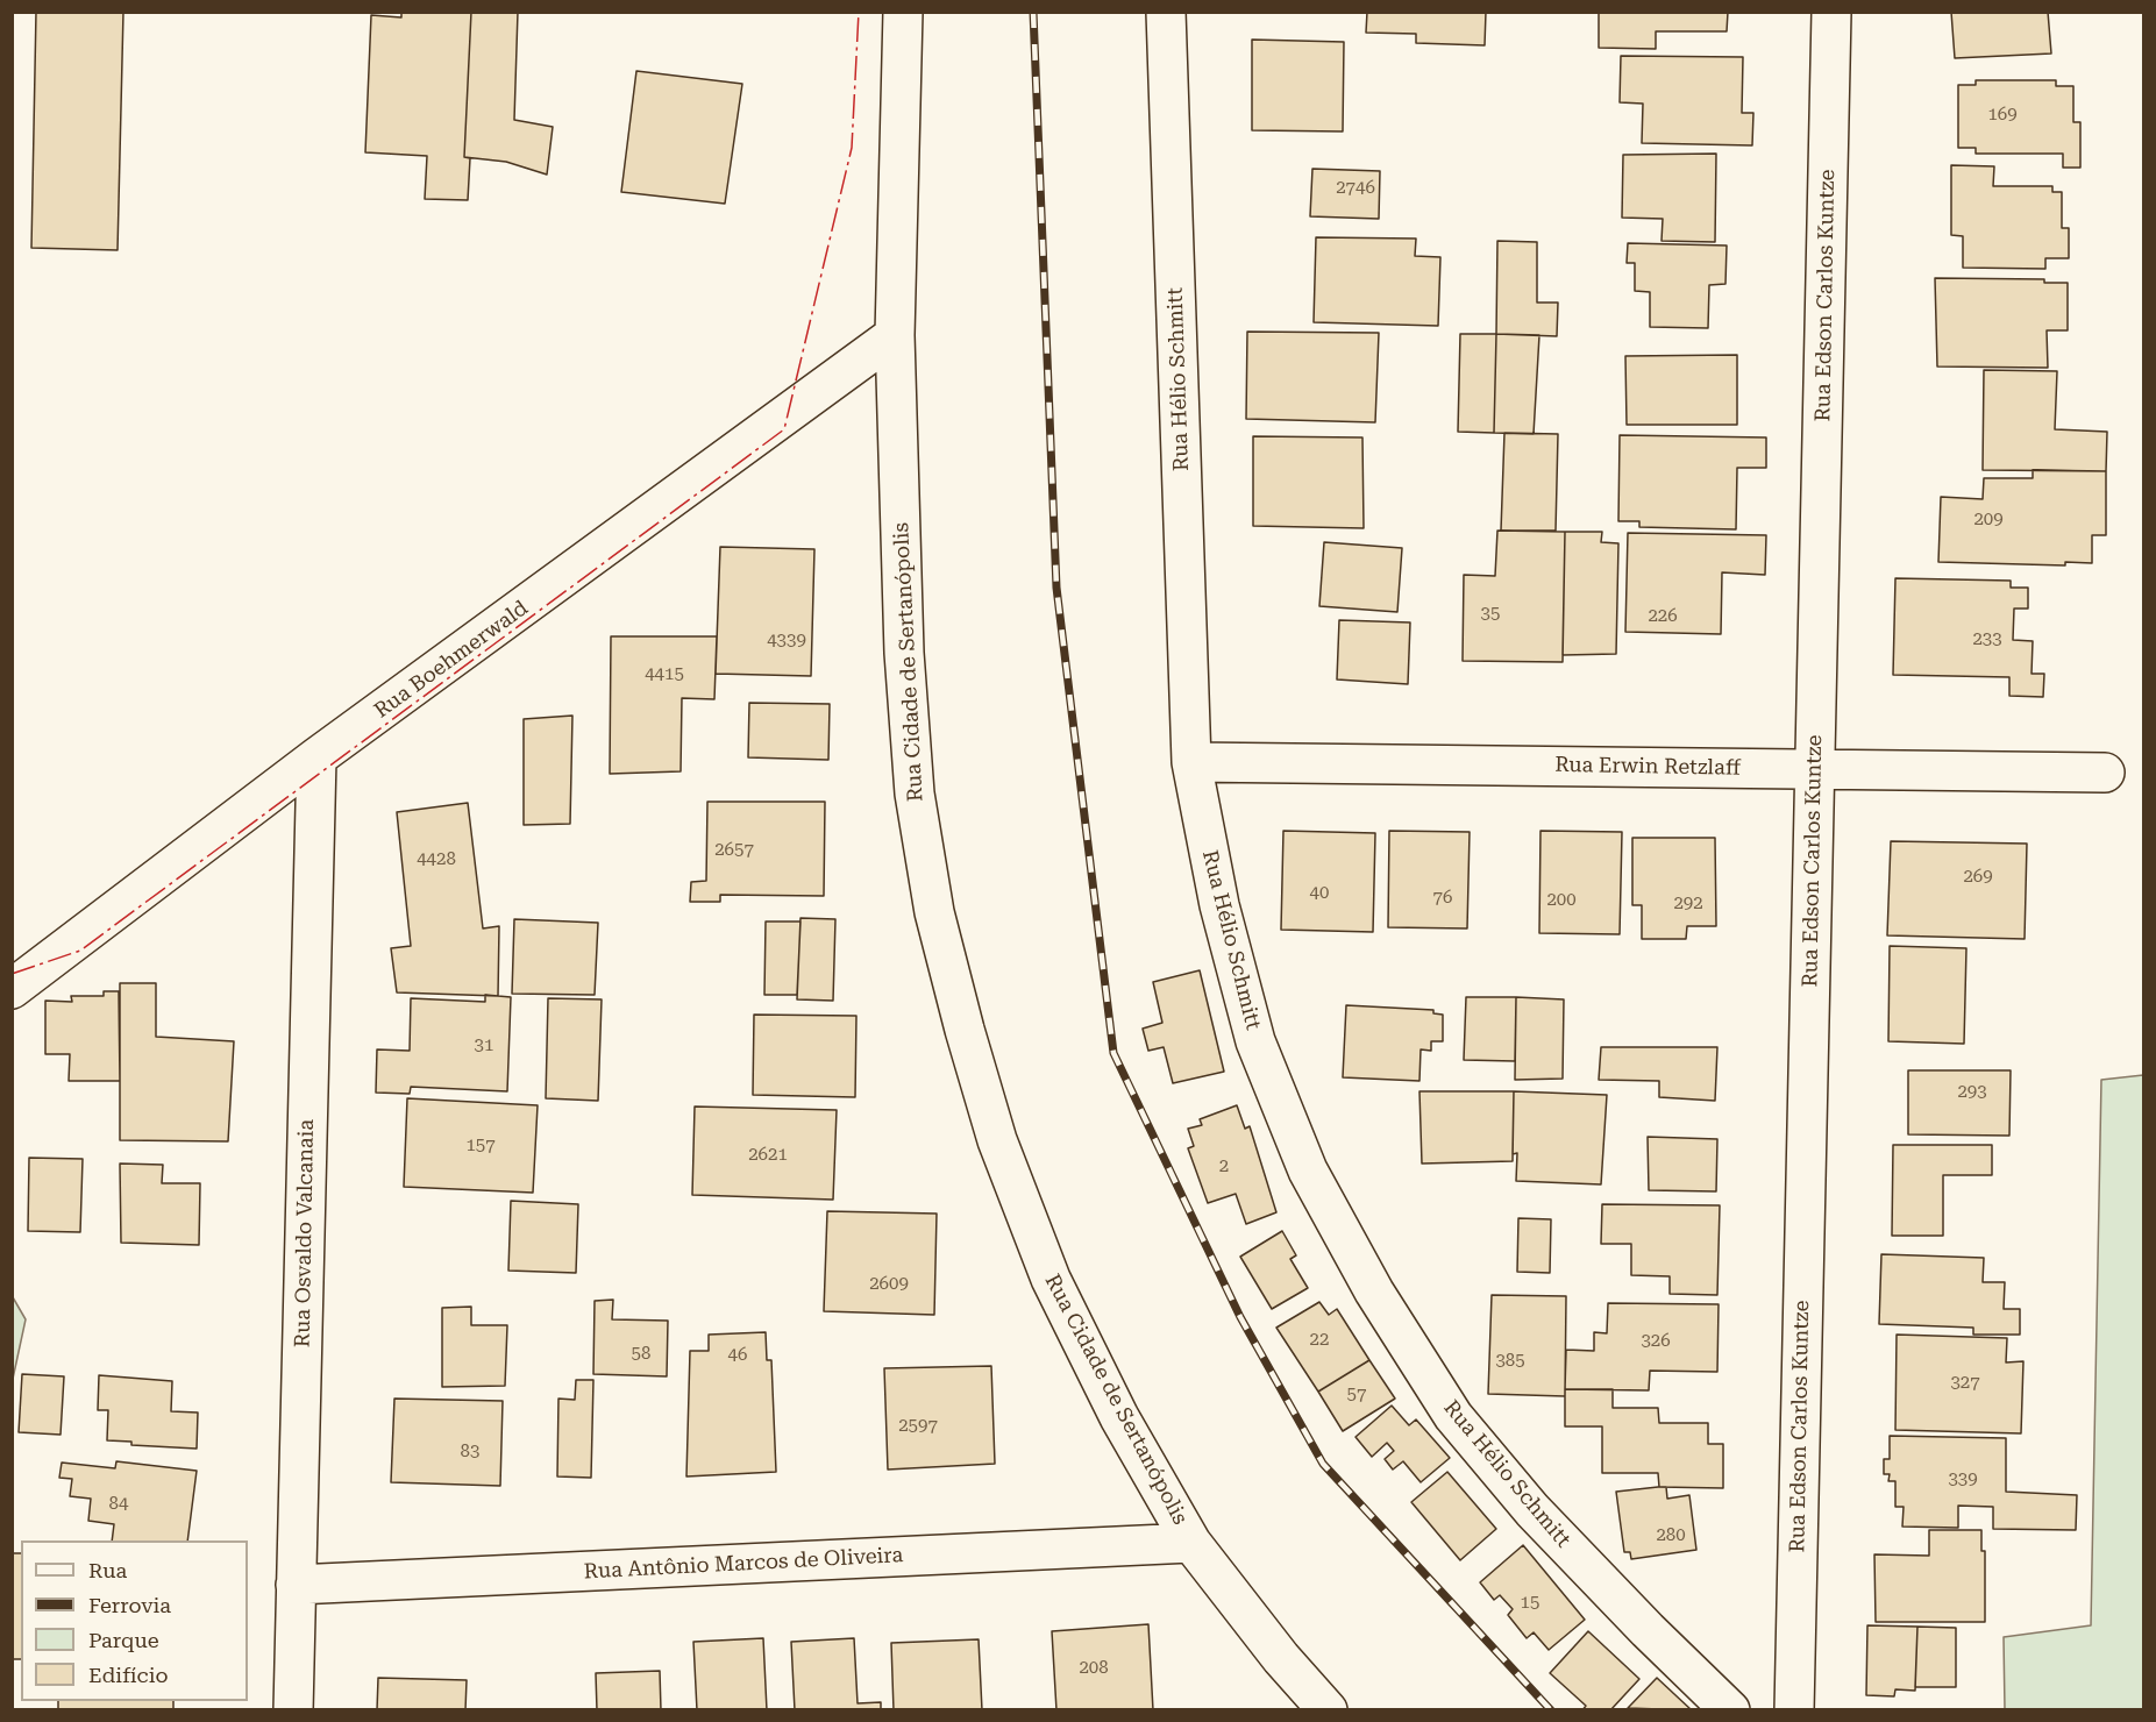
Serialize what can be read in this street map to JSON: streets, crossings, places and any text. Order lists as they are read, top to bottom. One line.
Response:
{"streets":{"street":["Rua Edson Carlos Kuntze","Rua Hélio Schmitt","Rua Boehmerwald","Rua Cidade de Sertanópolis","Rua Erwin Retzlaff","Rua Osvaldo Valcanaia","Rua Antônio Marcos de Oliveira"]},"crossings":[["Rua Edson Carlos Kuntze","Rua Erwin Retzlaff"],["Rua Hélio Schmitt","Rua Erwin Retzlaff"],["Rua Boehmerwald","Rua Cidade de Sertanópolis"],["Rua Boehmerwald","Rua Osvaldo Valcanaia"],["Rua Cidade de Sertanópolis","Rua Antônio Marcos de Oliveira"],["Rua Osvaldo Valcanaia","Rua Antônio Marcos de Oliveira"]],"house_numbers":["169","2746","209","35","226","233","4339","4415","2657","4428","269","40","76","200","292","31","293","157","2621","2","2609","22","326","58","46","385","327","57","2597","83","339","84","280","15","208"],"legend":["Rua","Ferrovia","Parque","Edifício"]}
